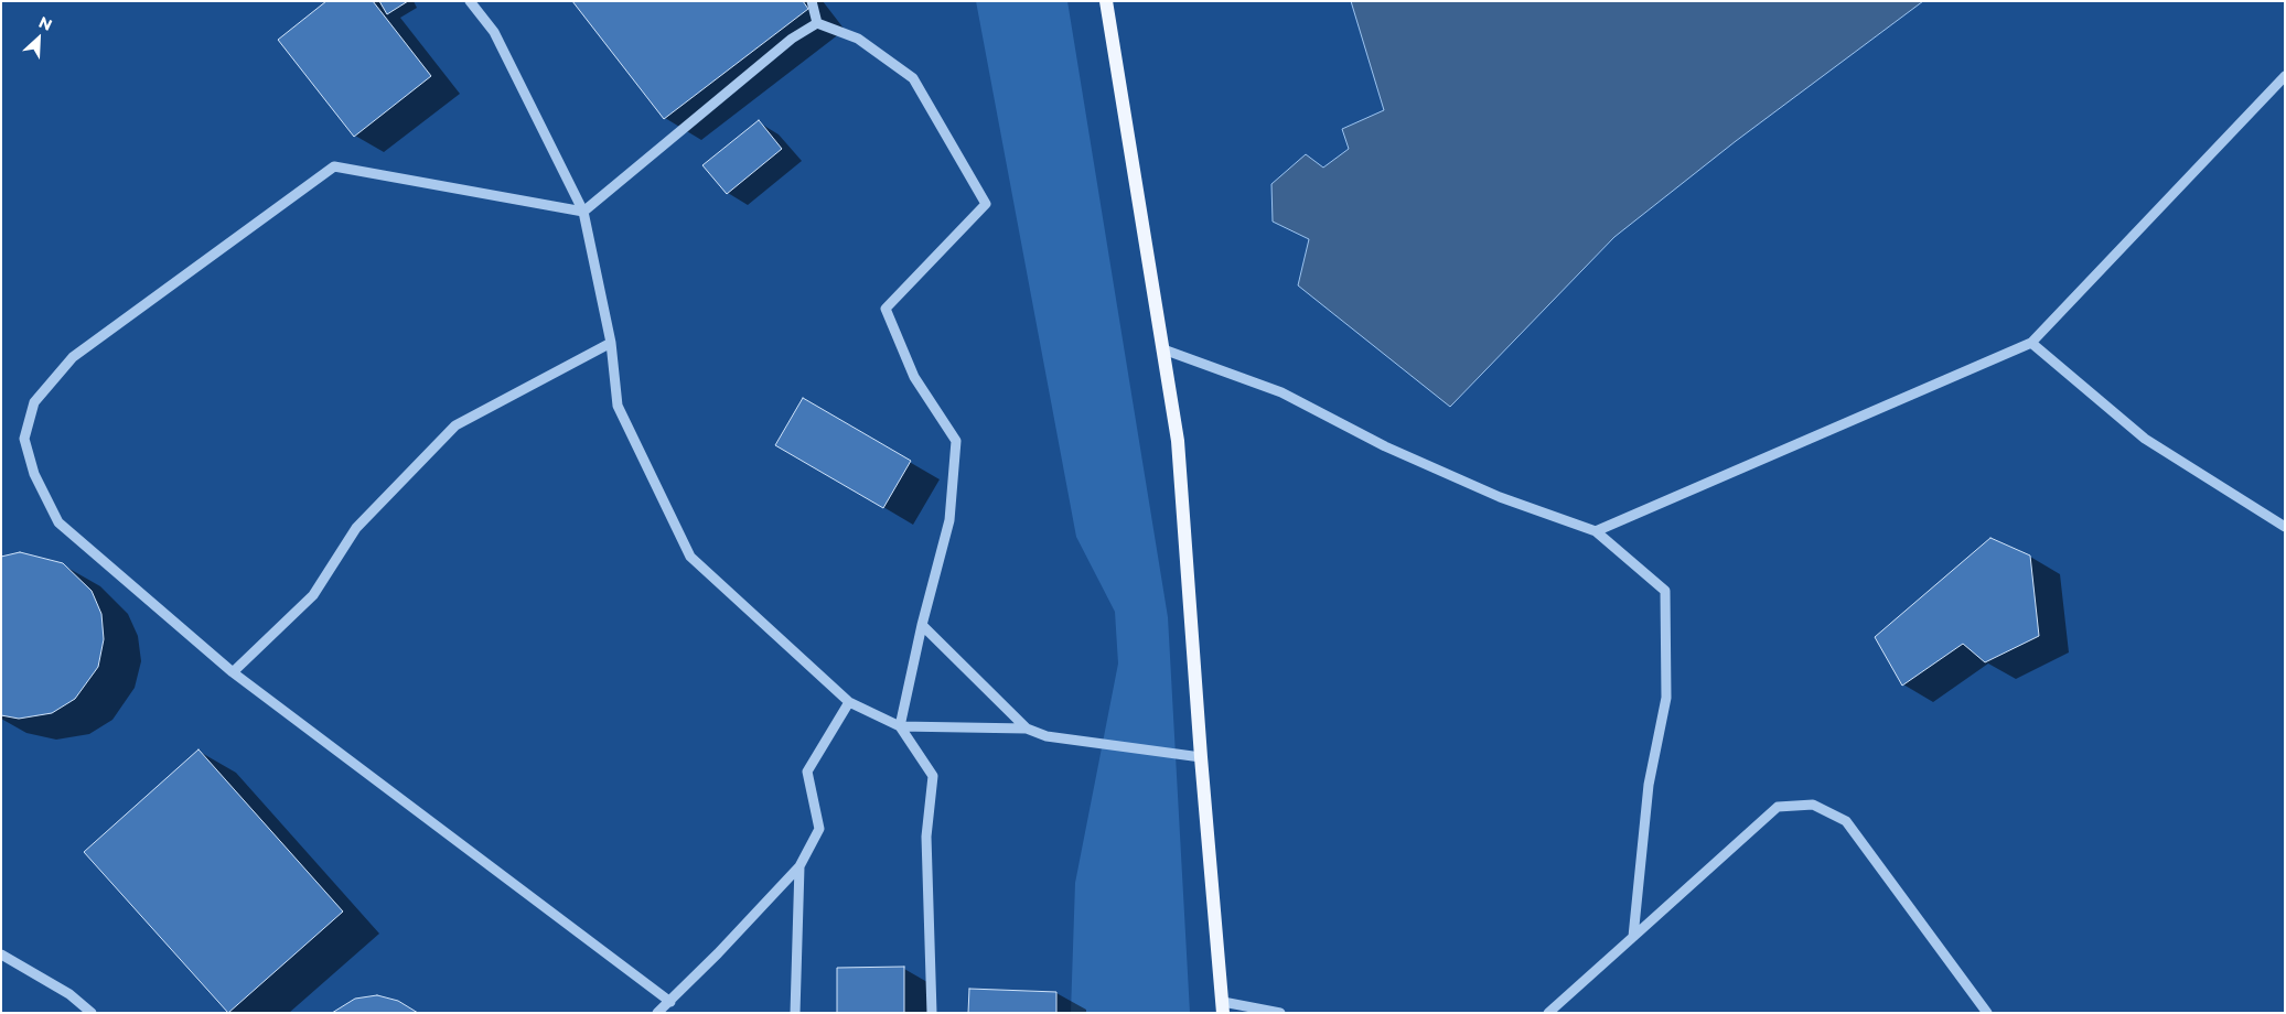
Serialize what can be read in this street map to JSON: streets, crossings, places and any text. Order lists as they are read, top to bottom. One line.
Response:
{"north":"top right"}
